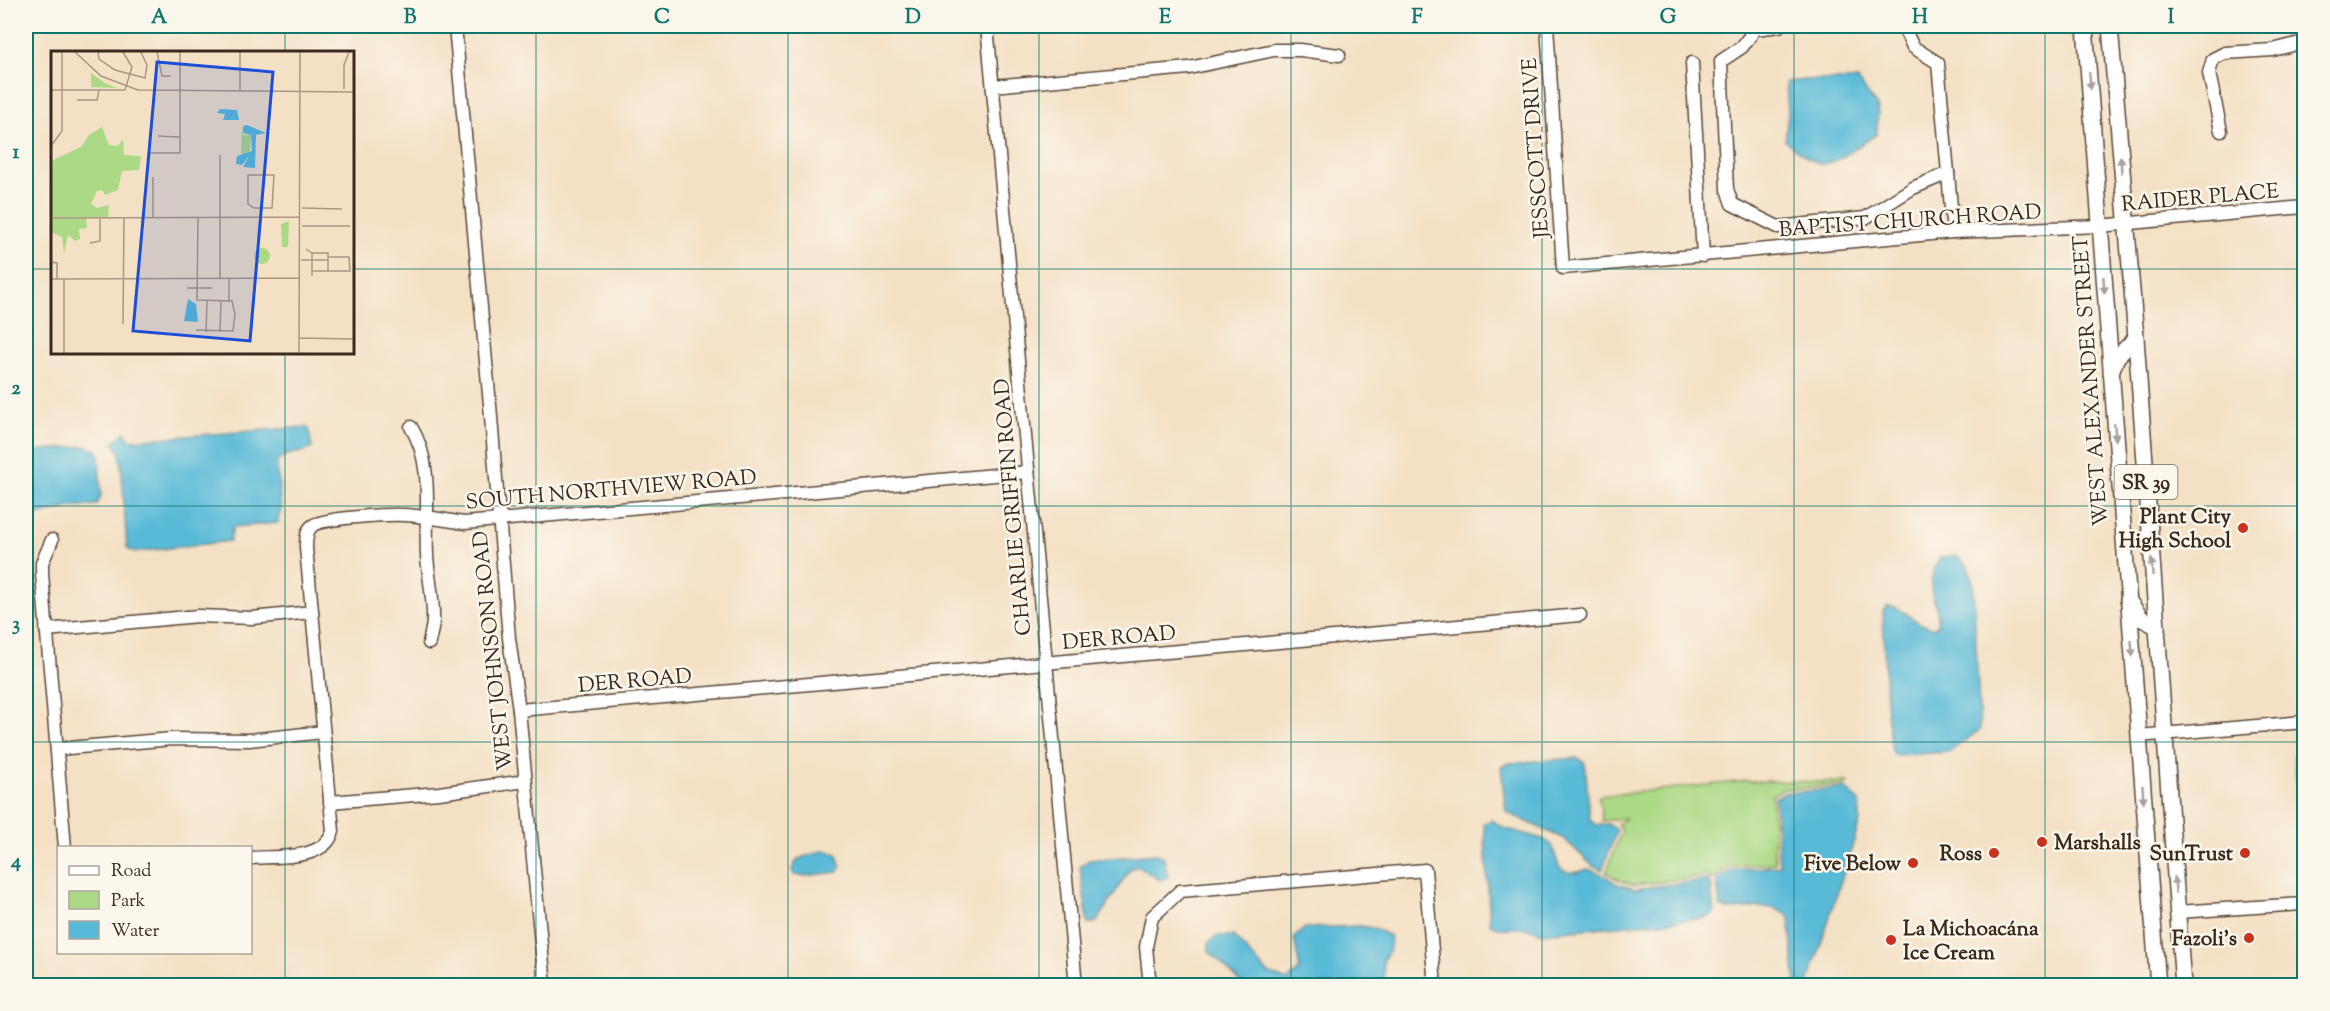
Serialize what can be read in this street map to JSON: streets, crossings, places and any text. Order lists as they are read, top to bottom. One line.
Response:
{"streets":{"main road":["WEST ALEXANDER STREET","SR 39"],"street":["JESSCOTT DRIVE","RAIDER PLACE","BAPTIST CHURCH ROAD","SOUTH NORTHVIEW ROAD","CHARLIE GRIFFIN ROAD","DER ROAD","WEST JOHNSON ROAD"]},"crossings":[["JESSCOTT DRIVE","BAPTIST CHURCH ROAD"],["RAIDER PLACE","BAPTIST CHURCH ROAD"],["RAIDER PLACE","WEST ALEXANDER STREET"],["RAIDER PLACE","SR 39"],["BAPTIST CHURCH ROAD","WEST ALEXANDER STREET"],["SOUTH NORTHVIEW ROAD","CHARLIE GRIFFIN ROAD"],["SOUTH NORTHVIEW ROAD","WEST JOHNSON ROAD"],["CHARLIE GRIFFIN ROAD","DER ROAD"],["DER ROAD","WEST JOHNSON ROAD"]],"places":["Plant City High School","Marshalls","Ross","SunTrust","Five Below","Fazoli's","La Michoacána Ice Cream"],"legend":["Road","Park","Water"],"grid":{"columns":["A","B","C","D","E","F","G","H","I"],"rows":["1","2","3","4"]}}
